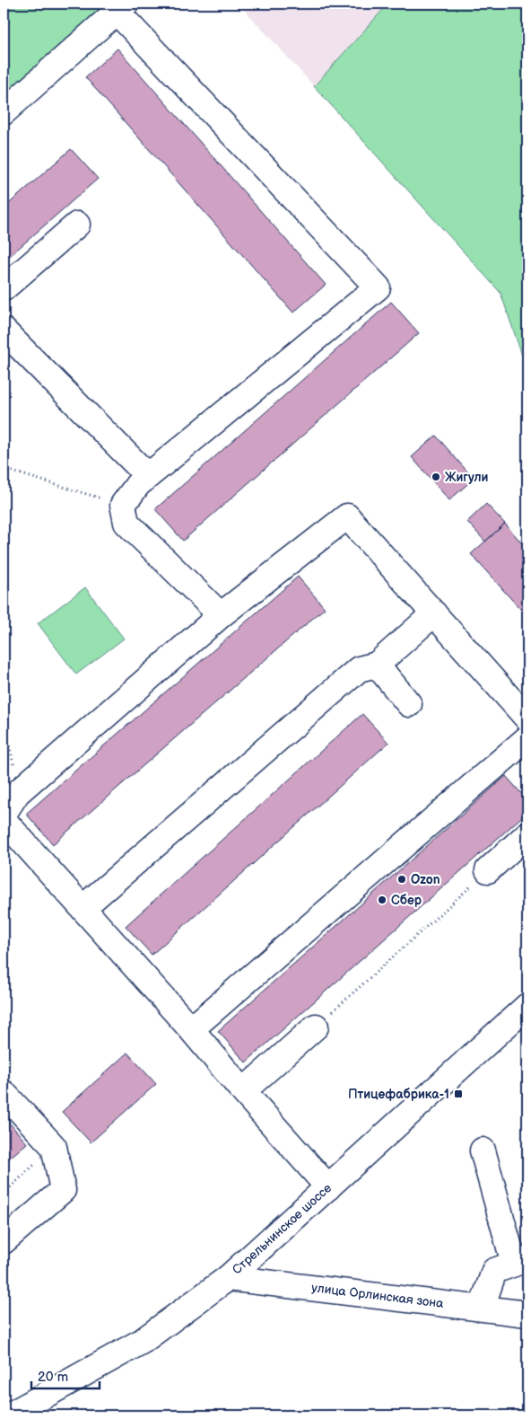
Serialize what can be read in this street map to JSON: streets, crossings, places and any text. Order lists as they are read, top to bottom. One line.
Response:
{"streets":{"main road":["Стрельнинское шоссе","улица Орлинская зона"]},"crossings":[["Стрельнинское шоссе","улица Орлинская зона"]],"places":{"other":["Жигули","Ozon","Сбер"],"transit":["Птицефабрика-1"]},"scale_bar":"20 m"}
